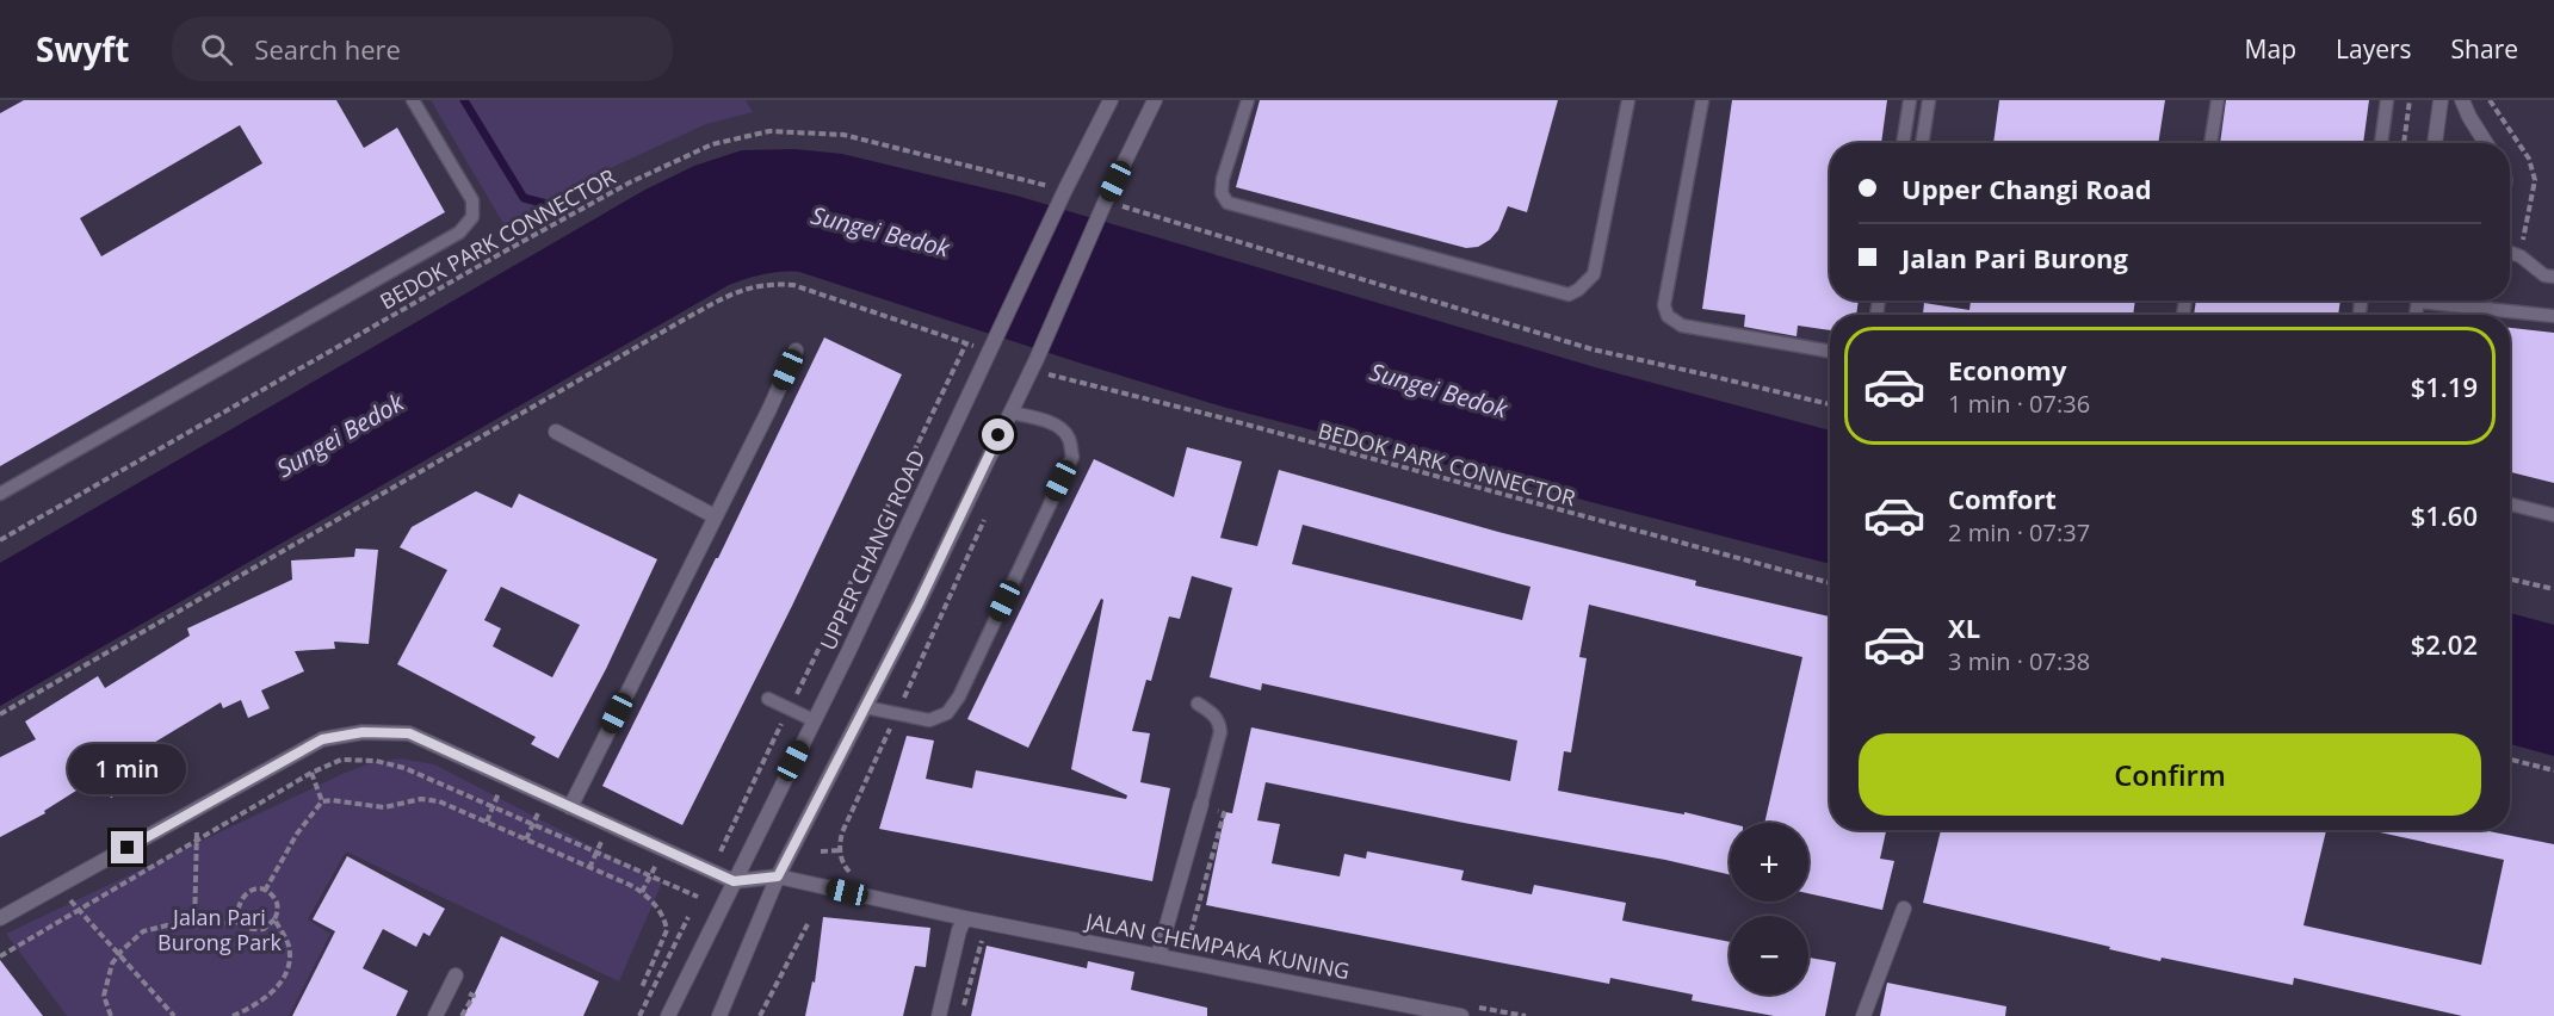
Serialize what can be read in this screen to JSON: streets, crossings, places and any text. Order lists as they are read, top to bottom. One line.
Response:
{"streets":{"street":["UPPER CHANGI ROAD","JALAN CHEMPAKA KUNING"],"path":["BEDOK PARK CONNECTOR"]},"crossings":[["BEDOK PARK CONNECTOR","UPPER CHANGI ROAD"],["UPPER CHANGI ROAD","JALAN CHEMPAKA KUNING"]],"water":["Sungei Bedok"],"parks":["Jalan Pari Burong Park"],"page":{"header":"Swyft","search":"Search here","nav":["Map","Layers","Share"],"banner":["Upper Changi Road","Jalan Pari Burong"],"list":[{"name":"Economy","note":"1 min · 07:36","value":"$1.19"},{"name":"Comfort","note":"2 min · 07:37","value":"$1.60"},{"name":"XL","note":"3 min · 07:38","value":"$2.02"}],"buttons":"Confirm","bubble":"1 min","map_buttons":["+","−"]}}
